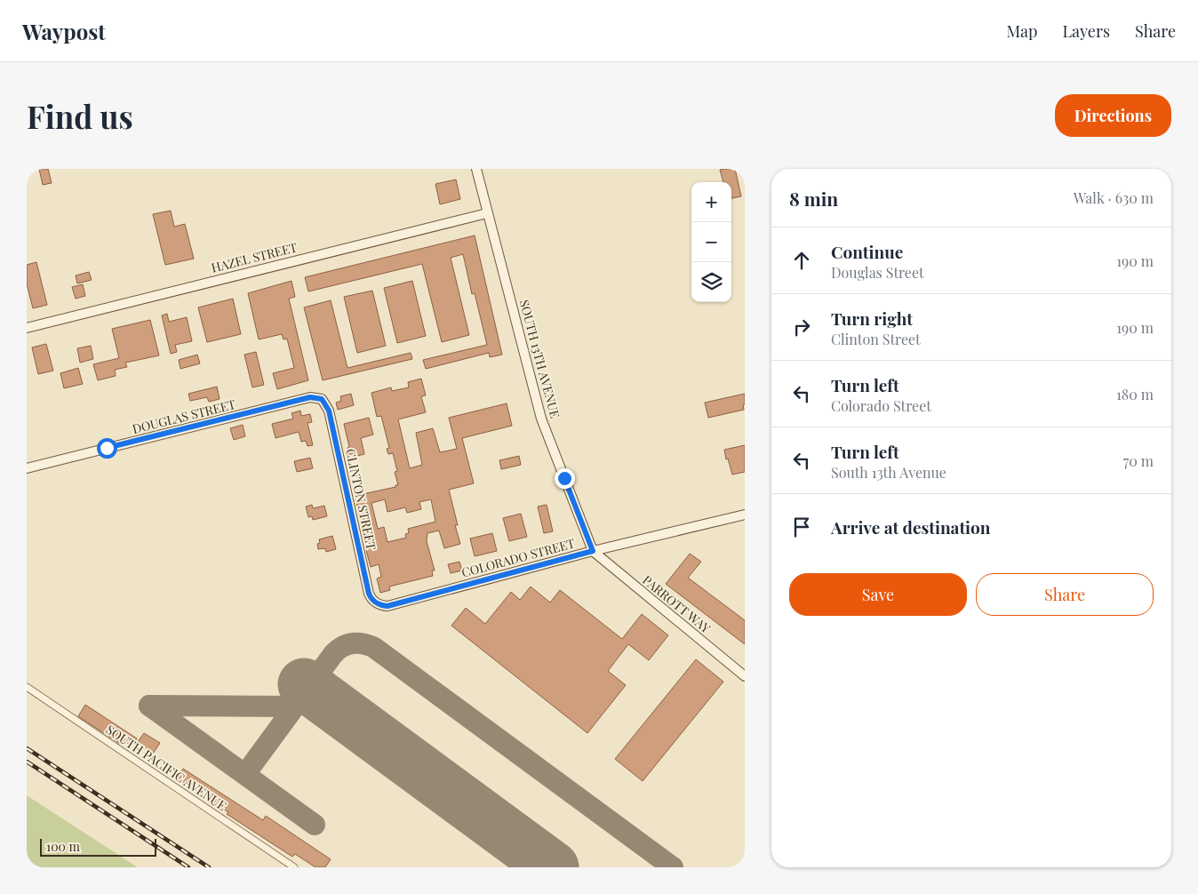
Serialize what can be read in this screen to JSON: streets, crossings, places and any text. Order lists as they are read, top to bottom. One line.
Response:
{"streets":{"street":["HAZEL STREET","SOUTH 13TH AVENUE","DOUGLAS STREET","CLINTON STREET","COLORADO STREET","PARROTT WAY","SOUTH PACIFIC AVENUE"]},"crossings":[["HAZEL STREET","SOUTH 13TH AVENUE"],["SOUTH 13TH AVENUE","COLORADO STREET"],["SOUTH 13TH AVENUE","PARROTT WAY"],["DOUGLAS STREET","CLINTON STREET"],["CLINTON STREET","COLORADO STREET"],["COLORADO STREET","PARROTT WAY"]],"scale_bar":"100 m","page":{"header":"Waypost","nav":["Map","Layers","Share"],"buttons":["Directions",["Save","Share"]],"title":"Find us","heading":["8 min","Walk · 630 m"],"map_buttons":["+","−"],"list":[["Continue","Douglas Street","190 m"],["Turn right","Clinton Street","190 m"],["Turn left","Colorado Street","180 m"],["Turn left","South 13th Avenue","70 m"],"Arrive at destination"],"scale":"100 m"}}
